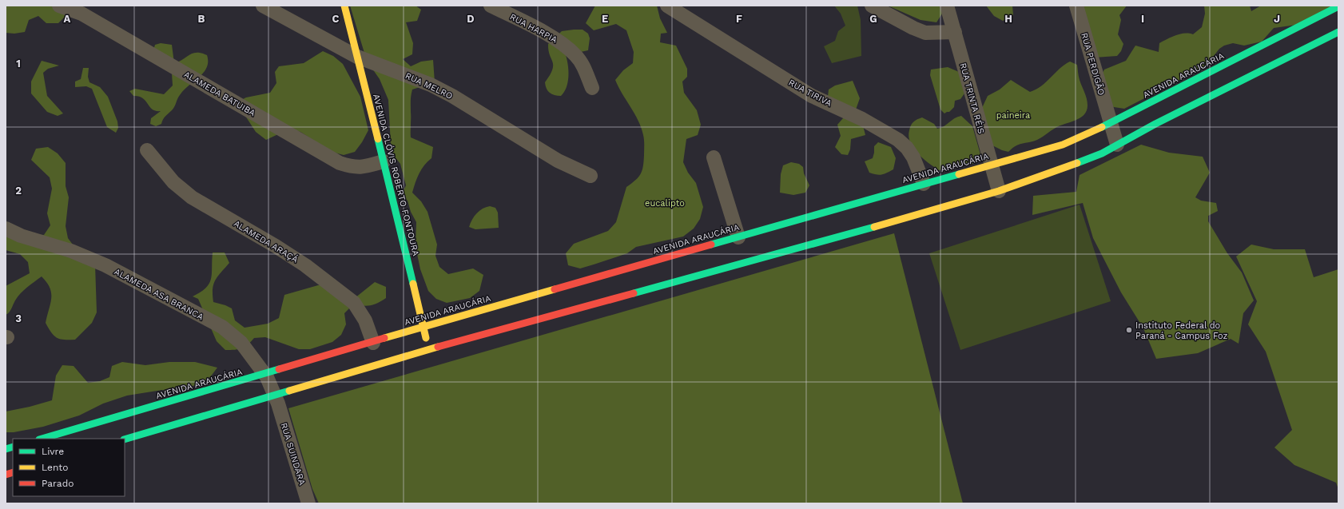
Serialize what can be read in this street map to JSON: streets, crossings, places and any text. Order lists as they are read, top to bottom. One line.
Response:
{"streets":{"street":["RUA HARPIA","RUA PERDIGÃO","AVENIDA ARAUCÁRIA","RUA MELRO","RUA TIRIVA","ALAMEDA BATUIBA","RUA TRINTA RÉIS","AVENIDA CLÓVIS ROBERTO FONTOURA","ALAMEDA ARAÇÁ","ALAMEDA ASA BRANCA","RUA SUINDARA"]},"crossings":[["RUA PERDIGÃO","AVENIDA ARAUCÁRIA"],["AVENIDA ARAUCÁRIA","RUA TIRIVA"],["AVENIDA ARAUCÁRIA","RUA TRINTA RÉIS"],["AVENIDA ARAUCÁRIA","AVENIDA CLÓVIS ROBERTO FONTOURA"],["AVENIDA ARAUCÁRIA","ALAMEDA ARAÇÁ"],["AVENIDA ARAUCÁRIA","ALAMEDA ASA BRANCA"],["RUA MELRO","AVENIDA CLÓVIS ROBERTO FONTOURA"],["ALAMEDA BATUIBA","AVENIDA CLÓVIS ROBERTO FONTOURA"],["ALAMEDA ASA BRANCA","RUA SUINDARA"]],"parks":["paineira","eucalipto"],"places":["Instituto Federal do Paraná - Campus Foz"],"legend":["Livre","Lento","Parado"],"grid":{"columns":["A","B","C","D","E","F","G","H","I","J"],"rows":["1","2","3"]}}
